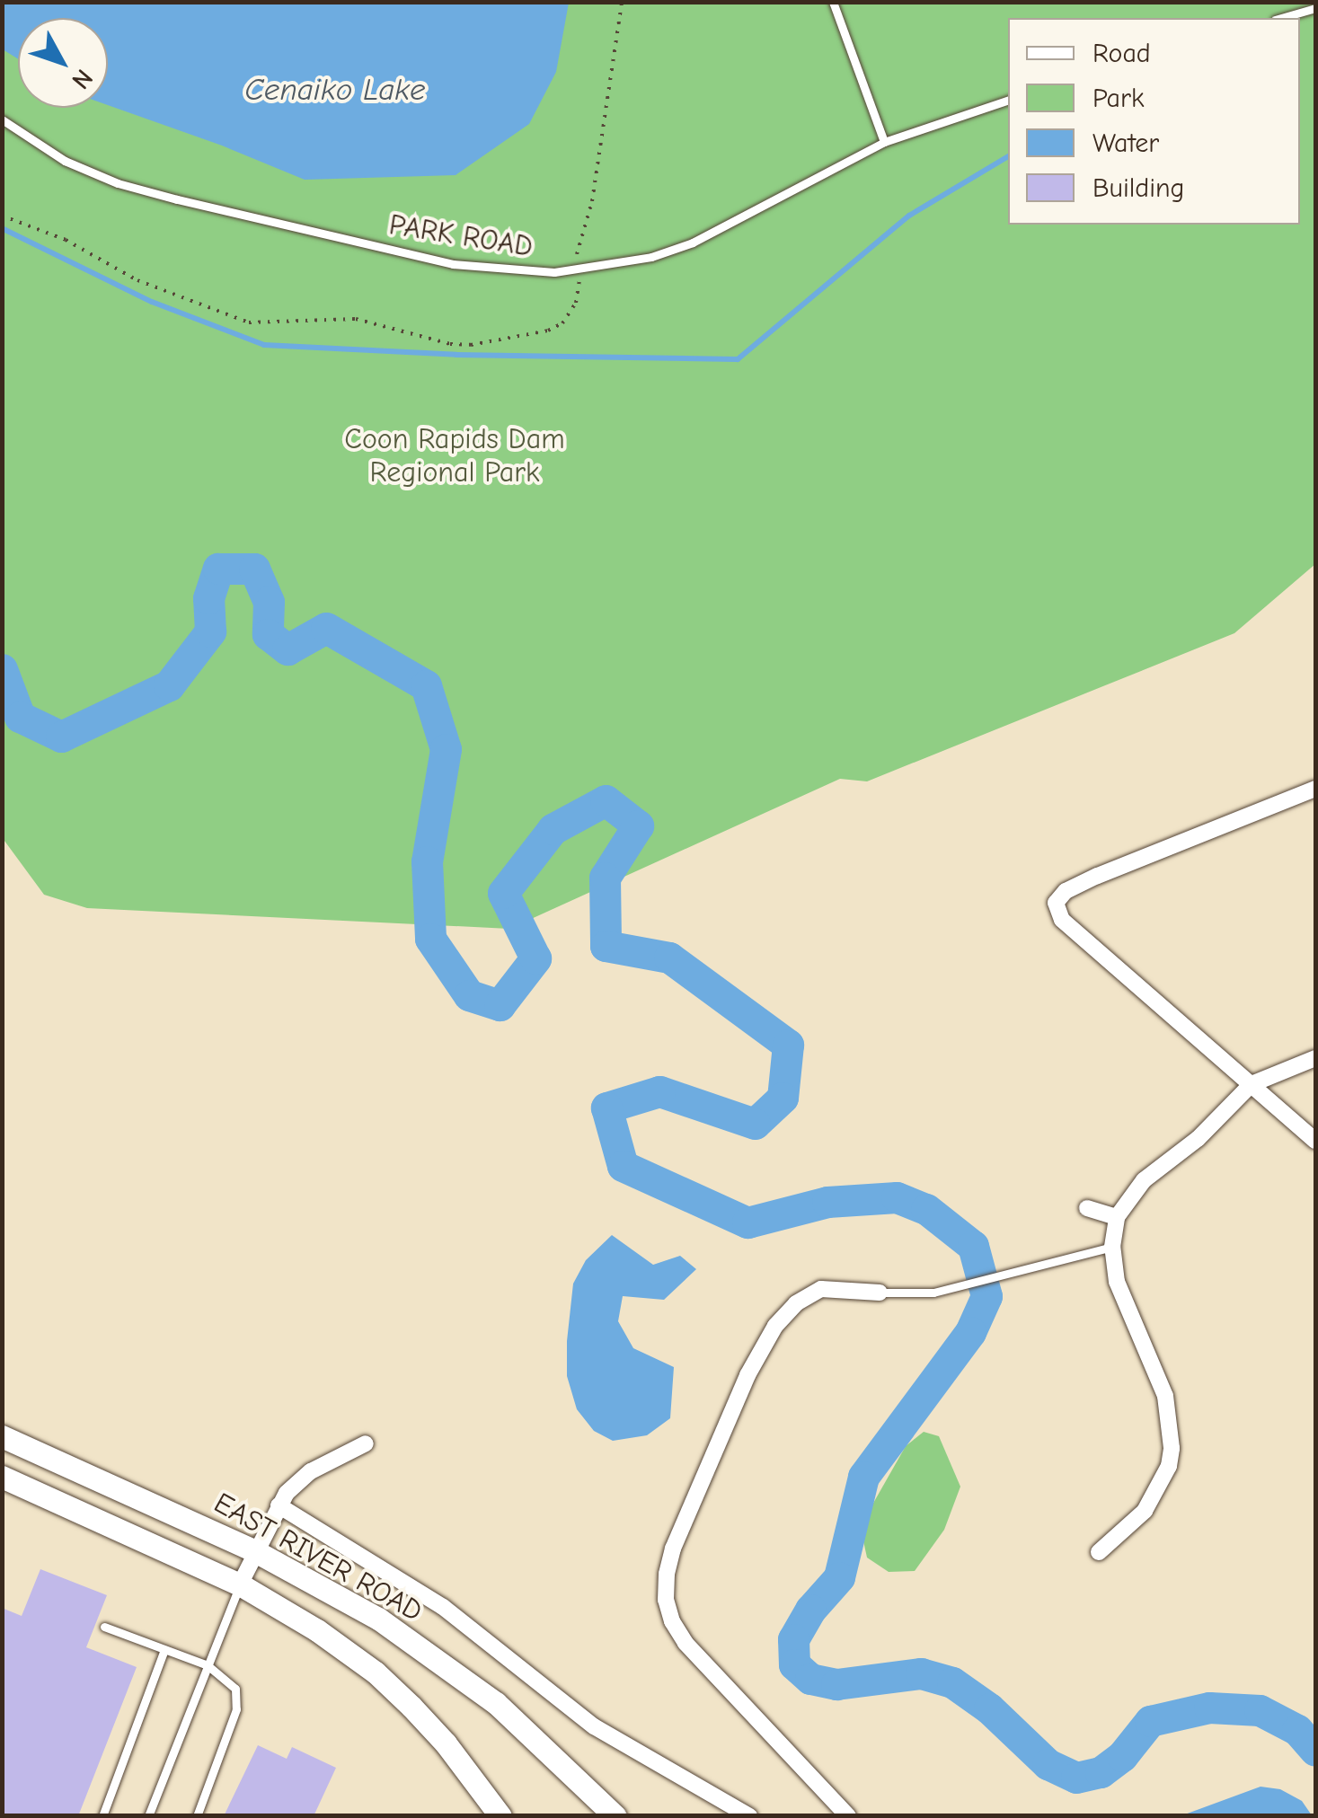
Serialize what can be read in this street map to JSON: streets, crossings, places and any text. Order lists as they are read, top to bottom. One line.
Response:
{"streets":{"main road":["EAST RIVER ROAD"],"lane":["PARK ROAD"]},"water":["Cenaiko Lake"],"parks":["Coon Rapids Dam Regional Park"],"legend":["Road","Park","Water","Building"],"north":"bottom right"}
